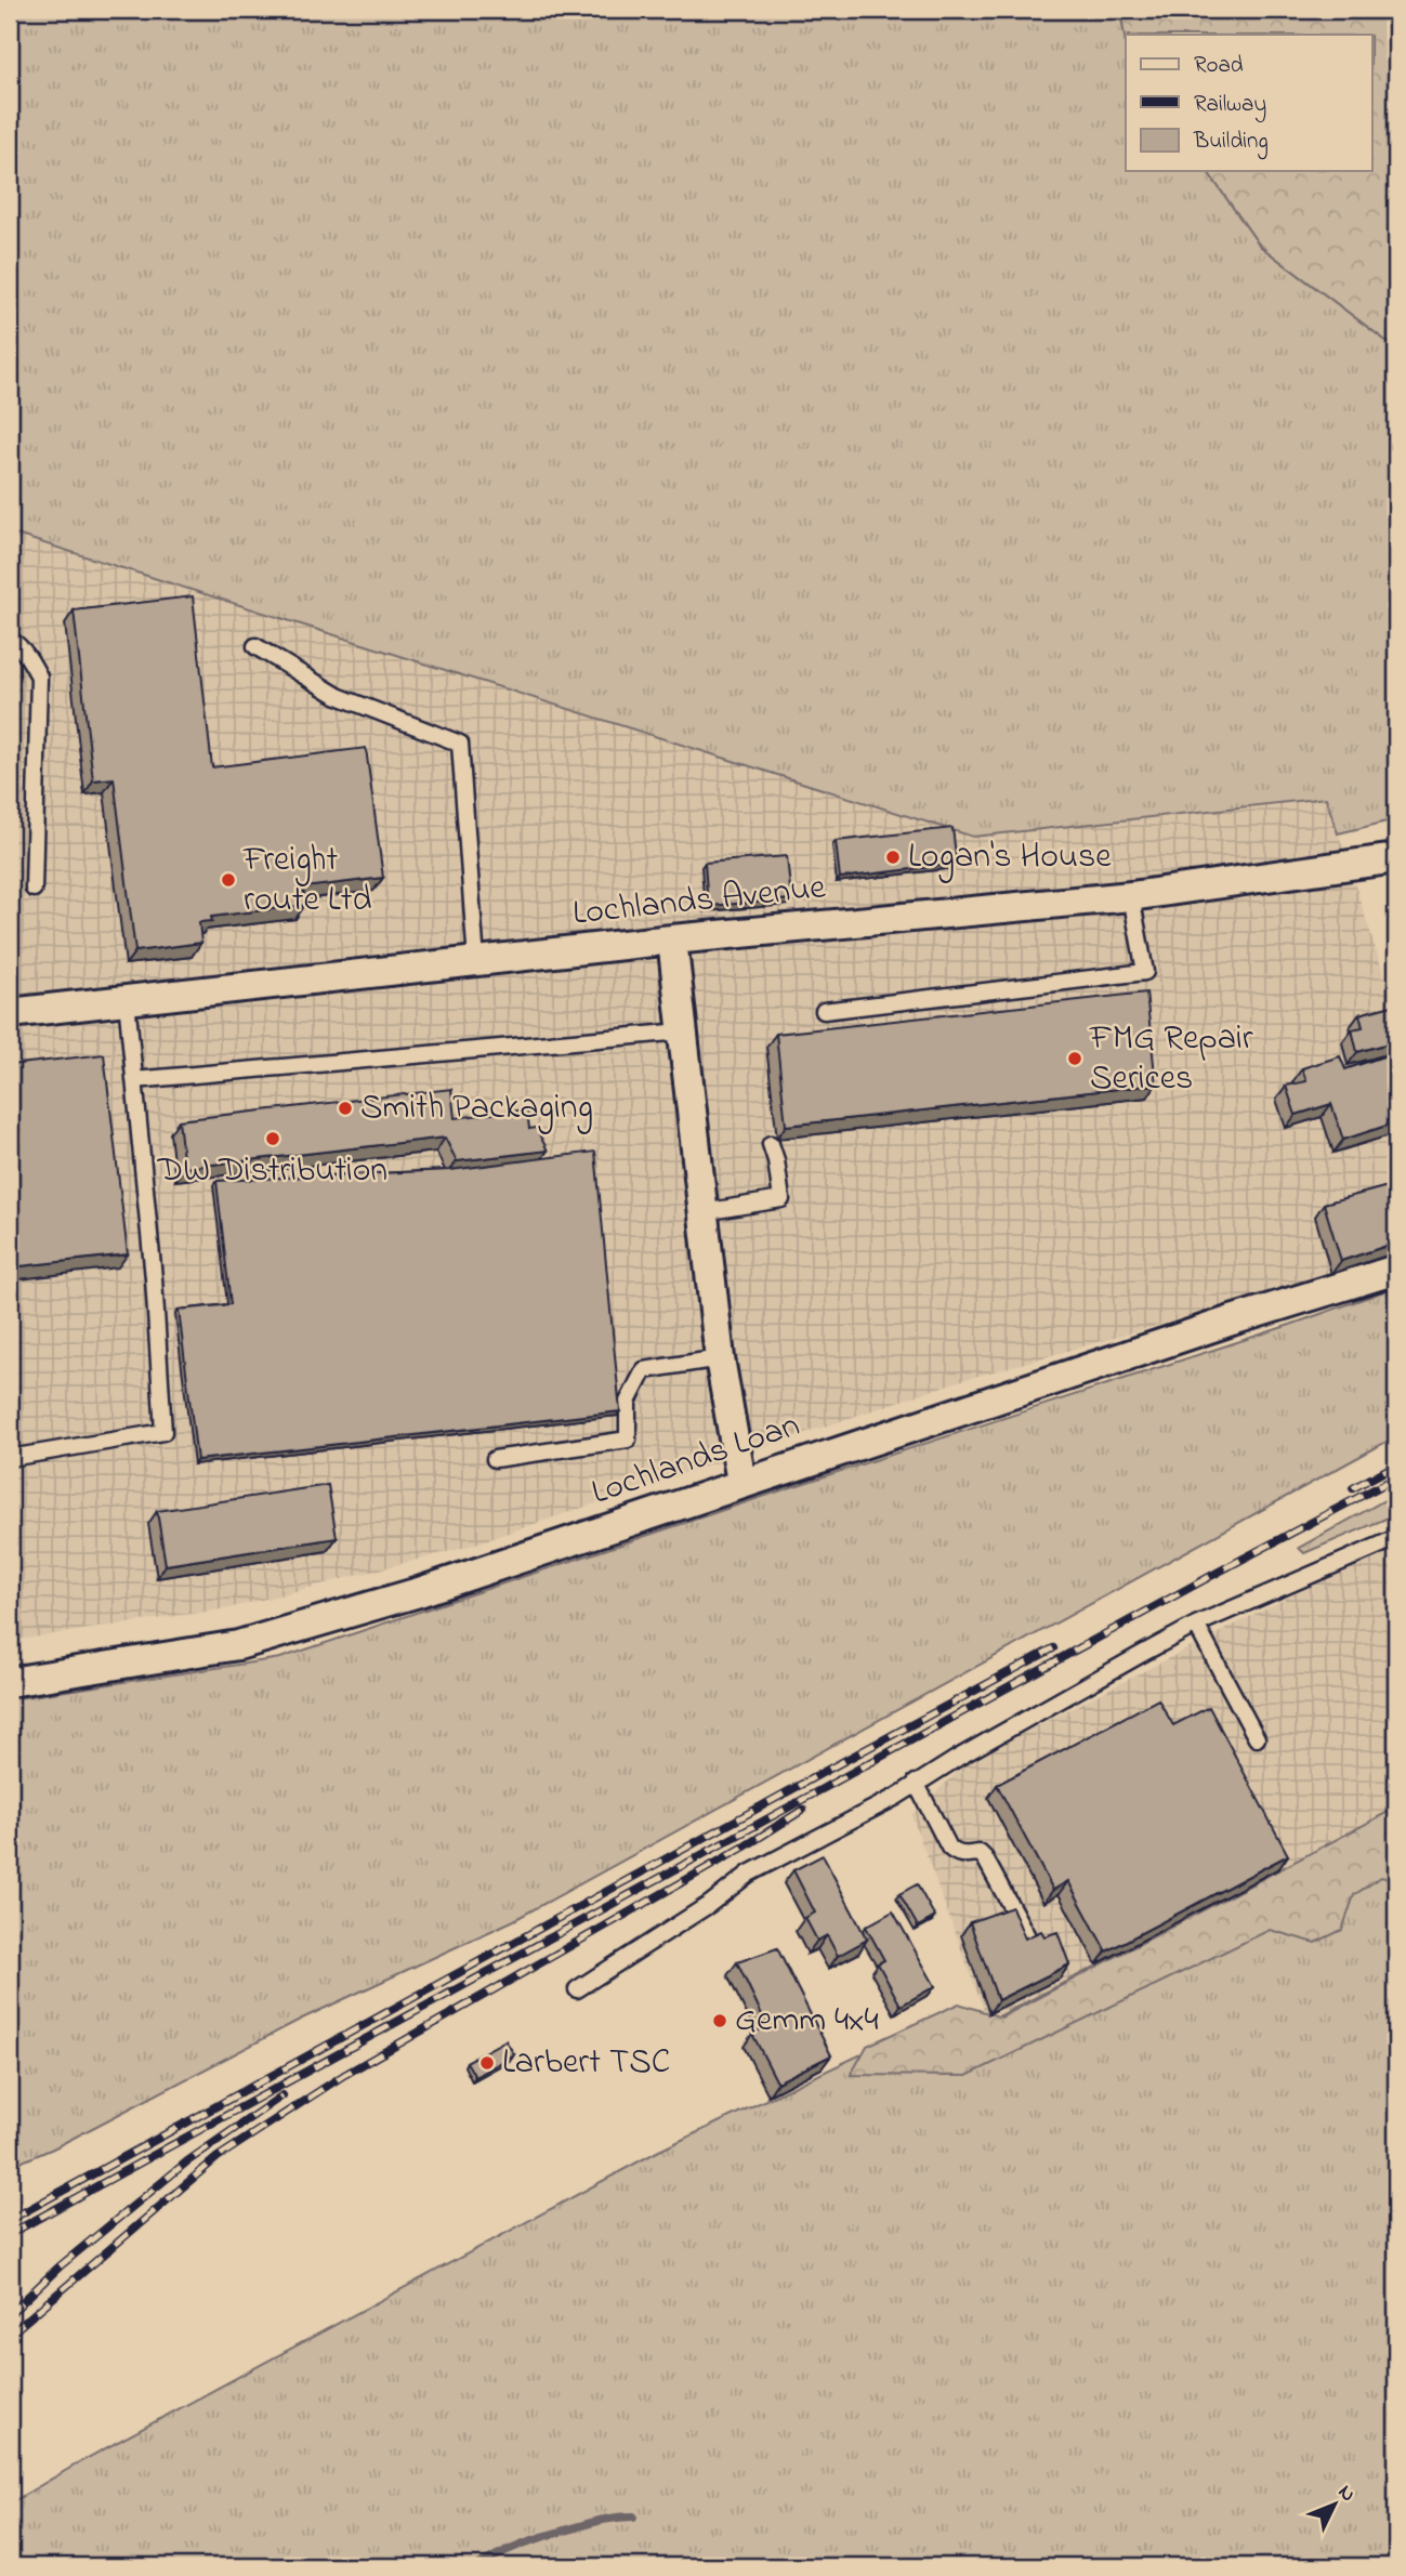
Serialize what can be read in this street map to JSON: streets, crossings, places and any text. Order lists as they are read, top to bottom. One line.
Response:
{"streets":{"street":["Lochlands Avenue","Lochlands Loan"]},"places":["Logan's House","Freight route Ltd","FMG Repair Serices","Smith Packaging","DW Distribution","Gemm 4x4","Larbert TSC"],"legend":["Road","Railway","Building"],"north":"top right"}
